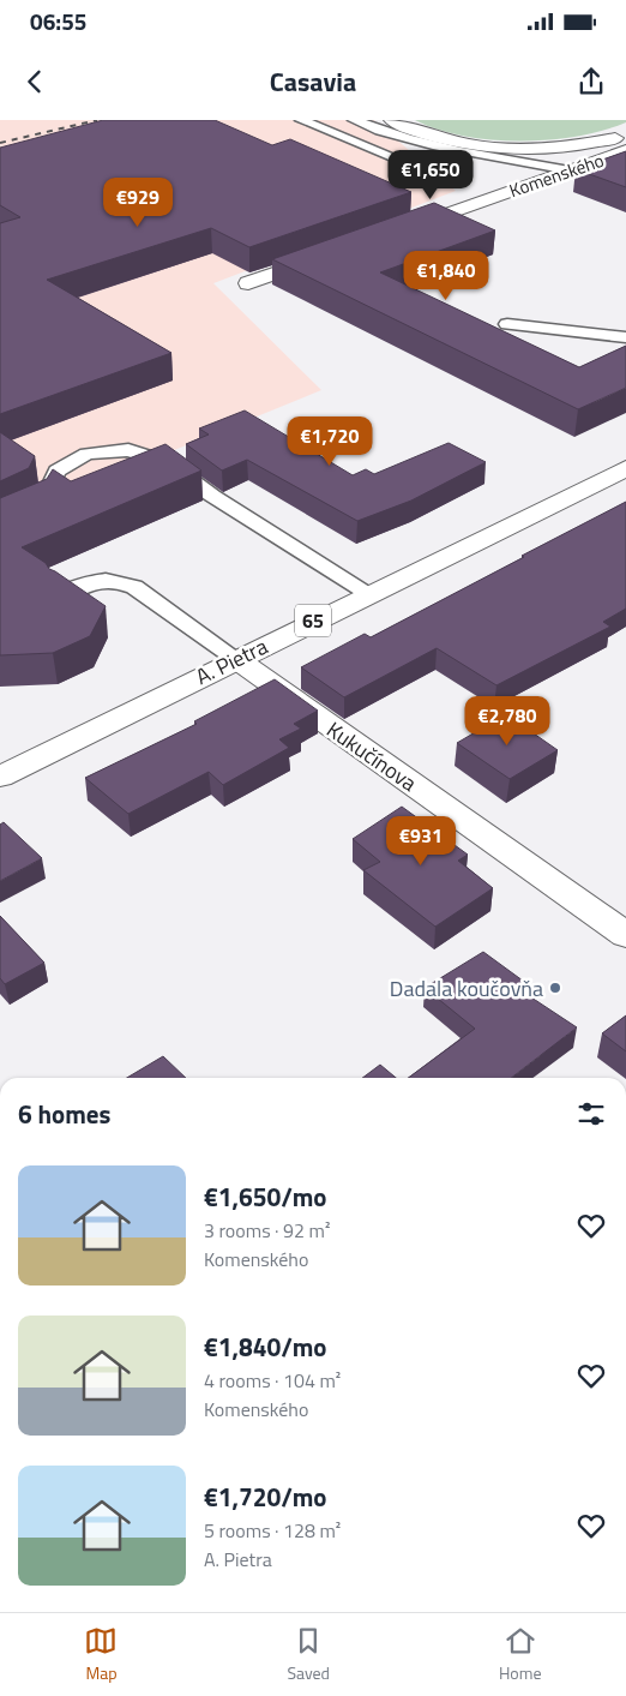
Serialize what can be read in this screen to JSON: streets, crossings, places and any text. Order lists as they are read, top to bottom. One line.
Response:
{"streets":{"street":["Komenského","65","A. Pietra","Kukučínova"]},"crossings":[["A. Pietra","Kukučínova"]],"places":["Dadala koučovňa"],"page":{"status":"06:55","header":"Casavia","price":["€1,650","€929","€1,840","€1,720","€2,780","€931"],"heading":"6 homes","list":[{"name":"€1,650/mo","note":"3 rooms · 92 m² · Komenského"},{"name":"€1,840/mo","note":"4 rooms · 104 m² · Komenského"},{"name":"€1,720/mo","note":"5 rooms · 128 m² · A. Pietra"}],"tabs":["Map","Saved","Home"]}}
